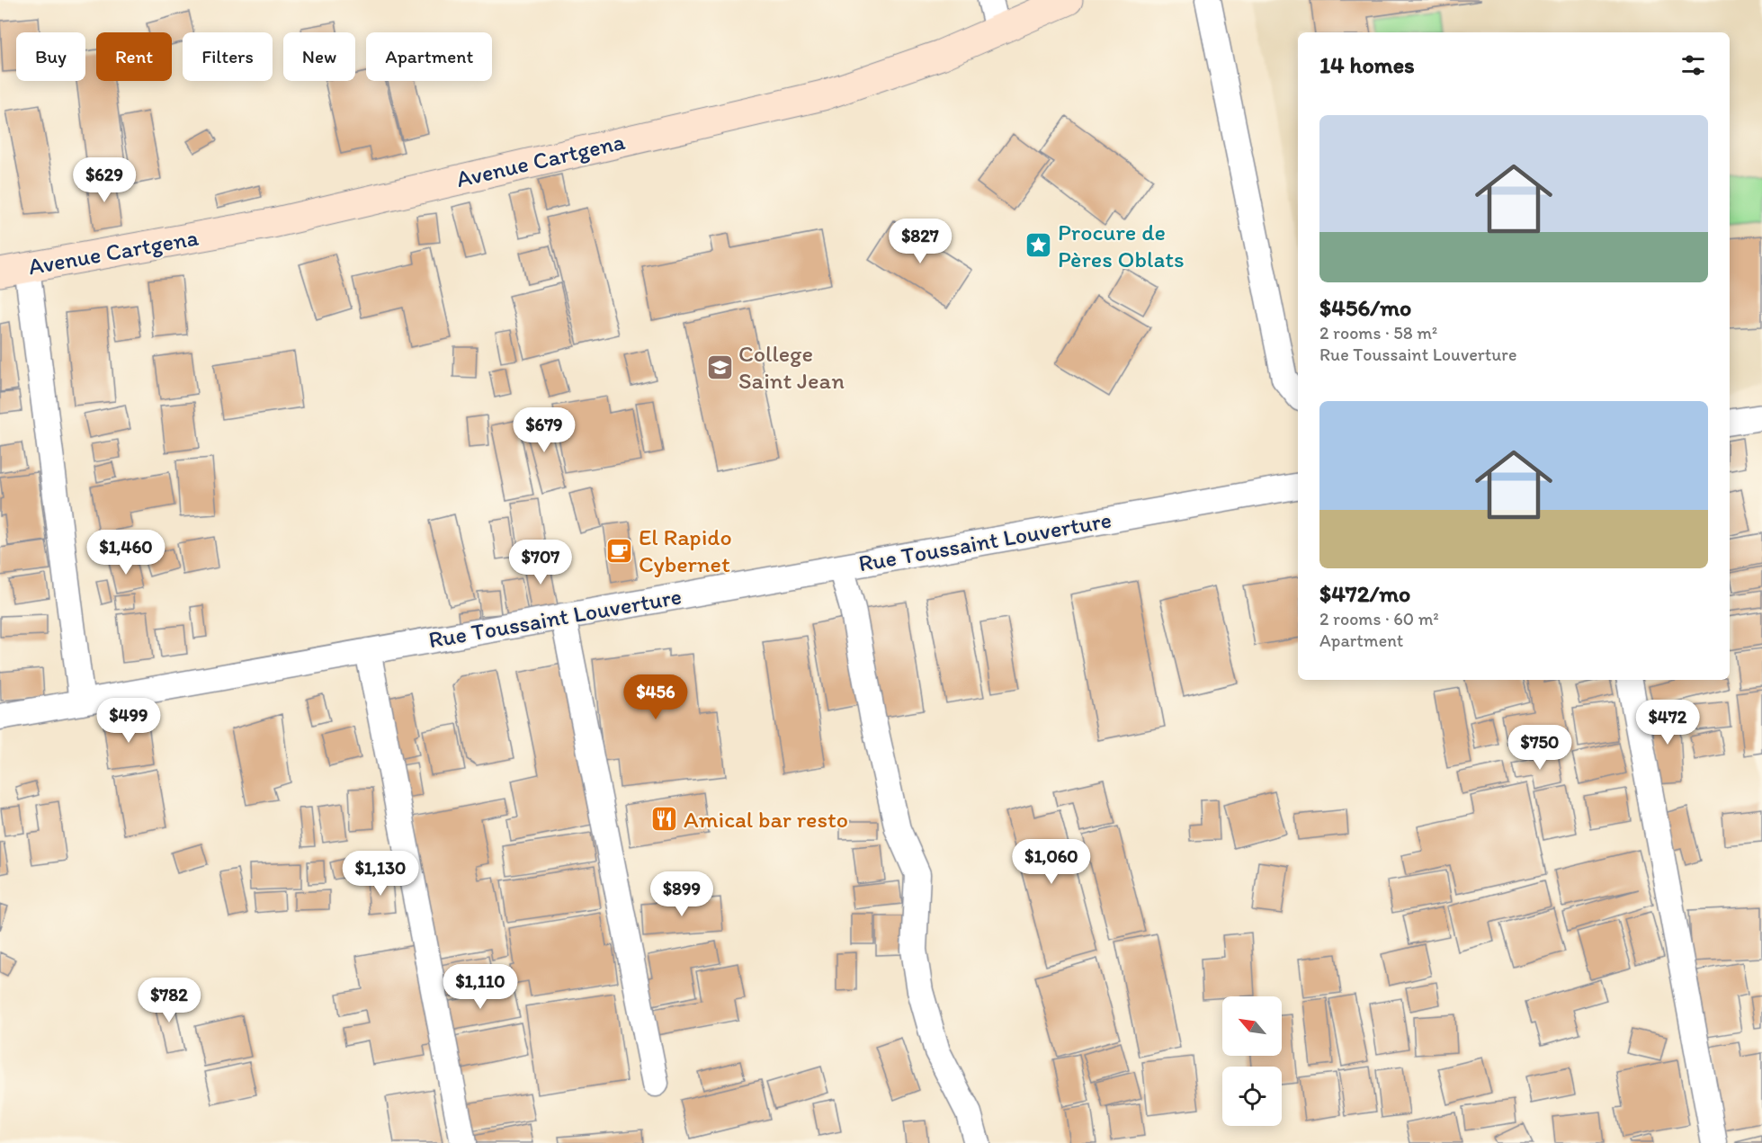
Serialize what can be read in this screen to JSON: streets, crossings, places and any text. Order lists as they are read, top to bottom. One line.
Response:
{"streets":{"street":["Avenue Cartgena","Rue Toussaint Louverture"]},"places":{"place":["Procure de Pères Oblats"],"school or university":["College Saint Jean"],"cafe":["El Rapido Cybernet"],"restaurant":["Amical bar resto"]},"north":"top left","page":{"chip":["Buy","Rent","Filters","New","Apartment"],"heading":"14 homes","list":[{"name":"$456/mo","note":"2 rooms · 58 m² · Rue Toussaint Louverture"},{"name":"$472/mo","note":"2 rooms · 60 m² · Apartment"}],"price":["$629","$827","$679","$1,460","$707","$456","$499","$472","$750","$1,060","$1,130","$899","$1,110","$782"]}}
